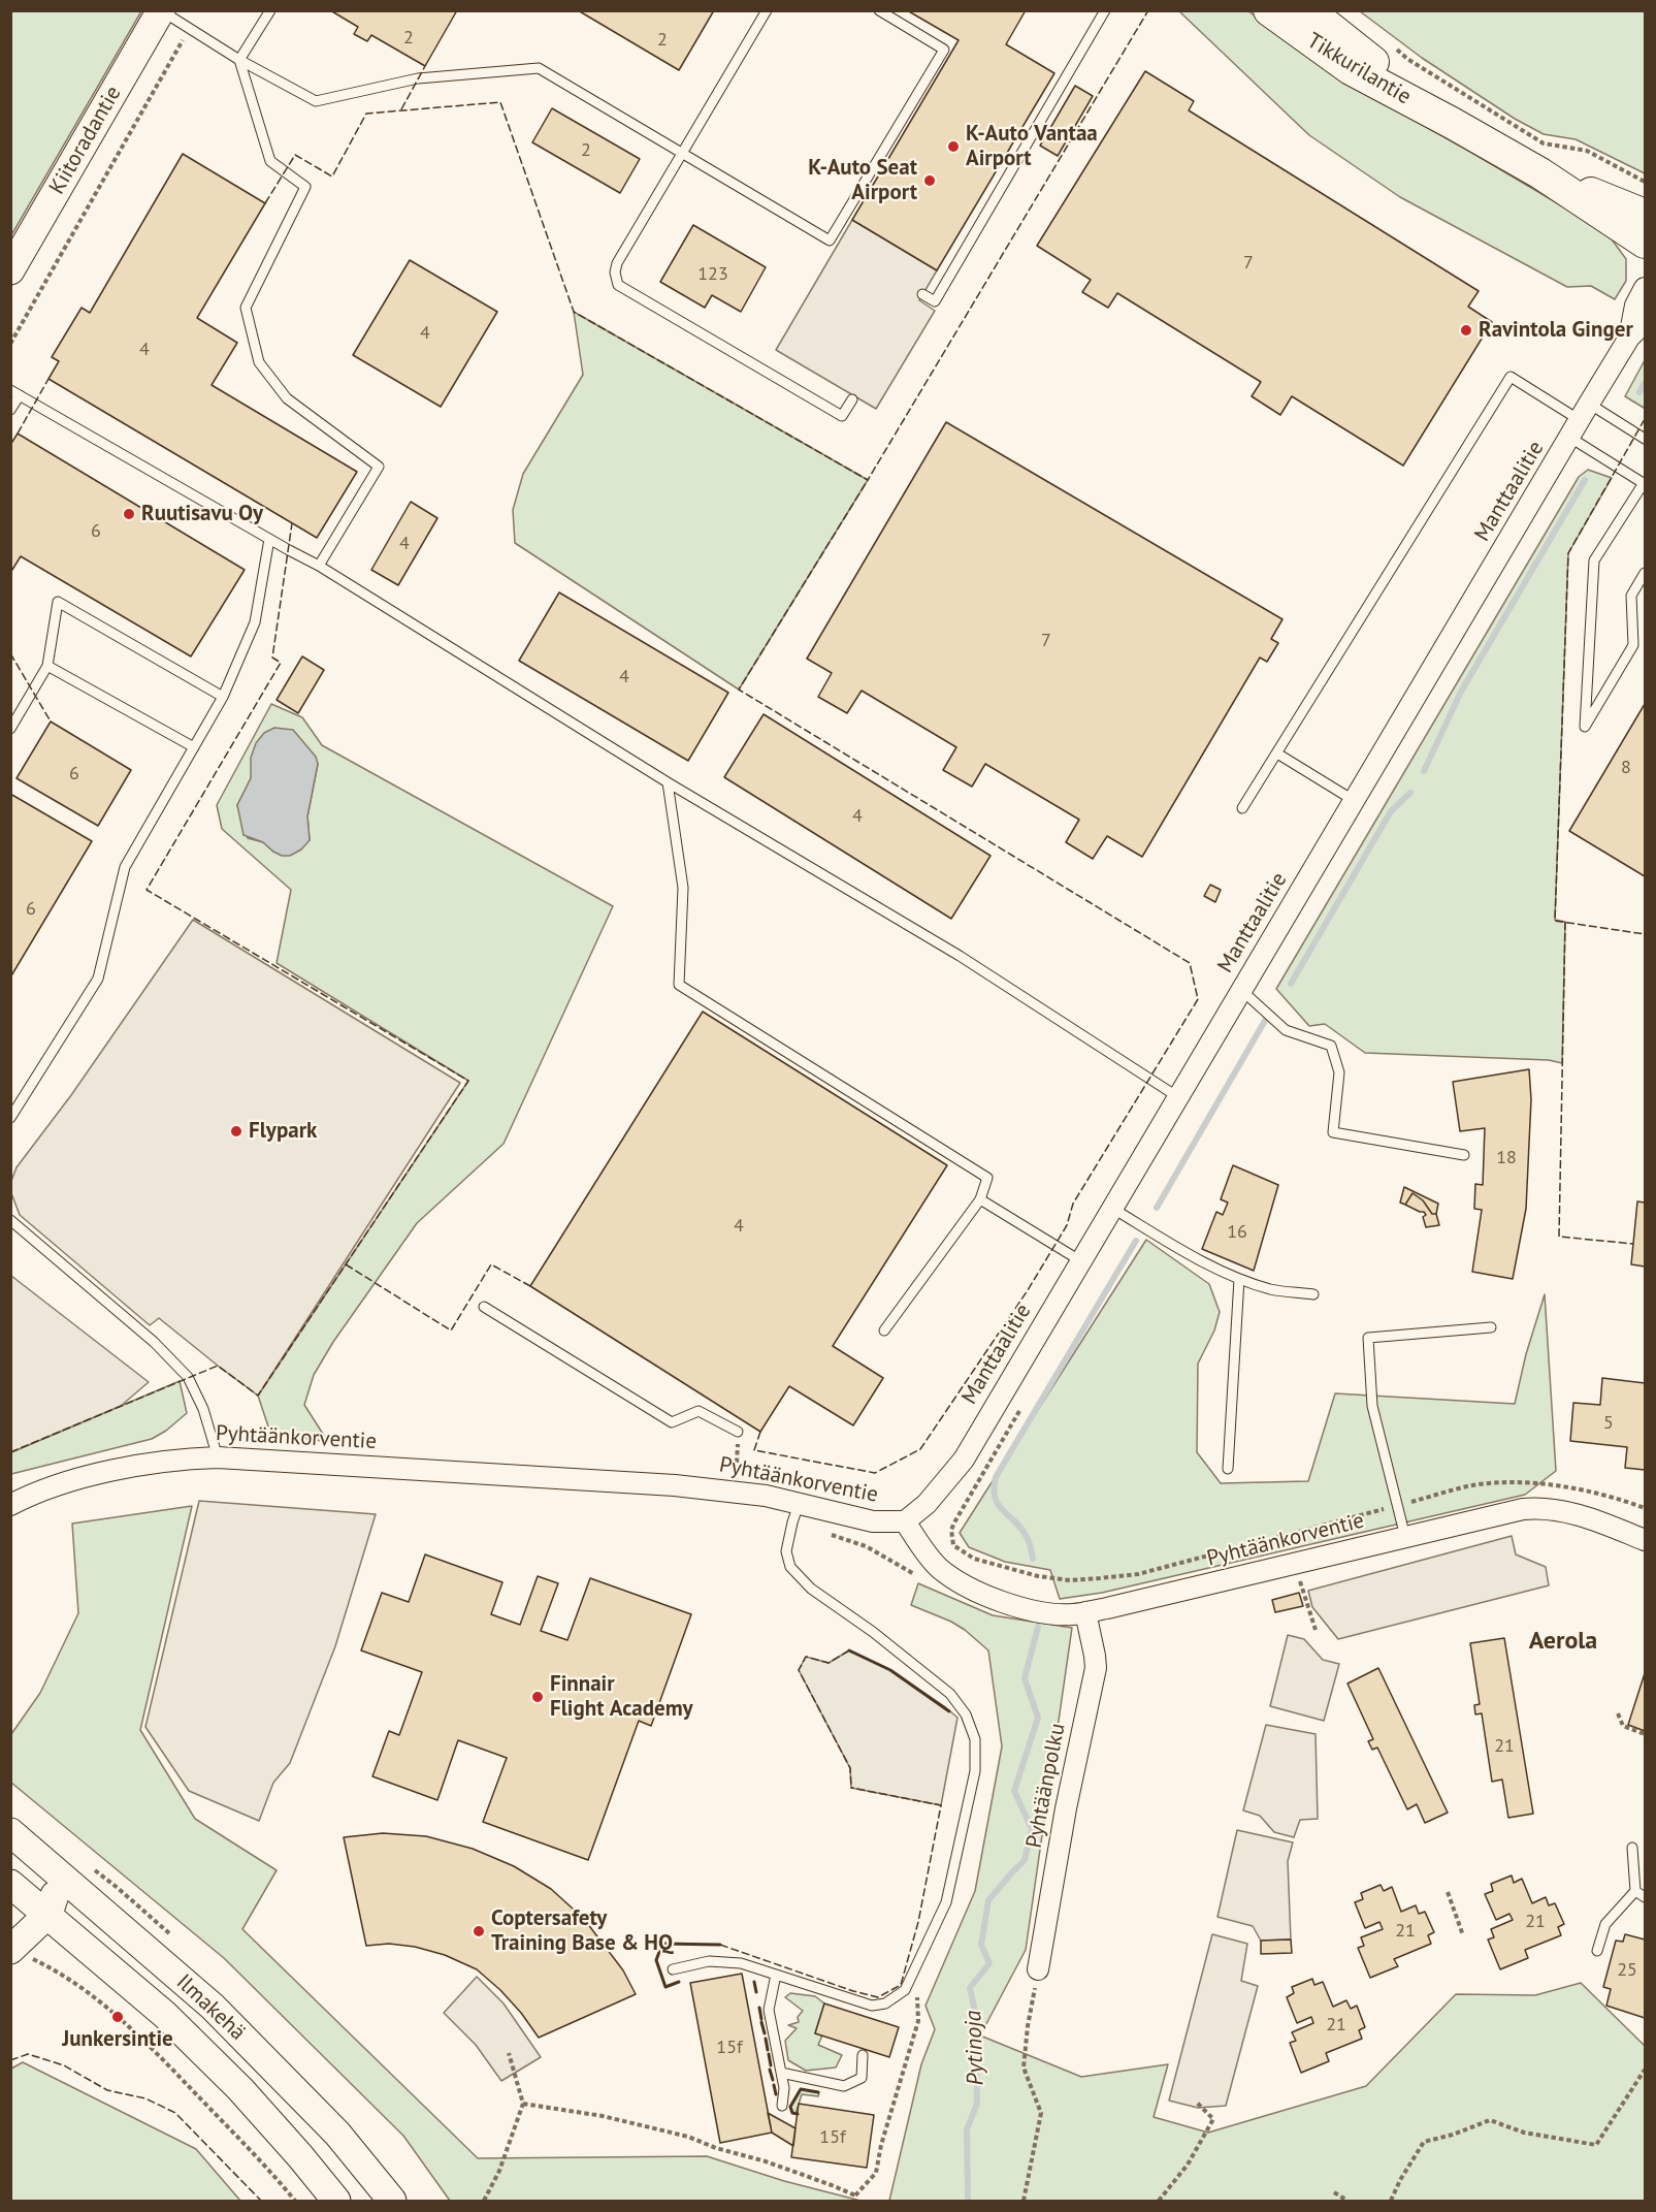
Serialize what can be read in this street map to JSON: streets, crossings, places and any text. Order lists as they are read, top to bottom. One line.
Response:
{"streets":{"main road":["Tikkurilantie","Kiitoradantie","Ilmakehä"],"street":["Manttaalitie","Pyhtäänkorventie","Pyhtäänpolku"]},"crossings":[["Manttaalitie","Pyhtäänkorventie"],["Pyhtäänkorventie","Pyhtäänpolku"]],"districts":["Aerola"],"water":["Pytinoja"],"places":["K-Auto Vantaa Airport","K-Auto Seat Airport","Ravintola Ginger","Ruutisavu Oy","Flypark","Finnair Flight Academy","Coptersafety Training Base & HQ","Junkersintie"],"house_numbers":["2","2","2","7","123","4","4","6","4","7","4","8","6","4","6","18","4","16","5","21","21","21","25","21","15f","15f"]}
